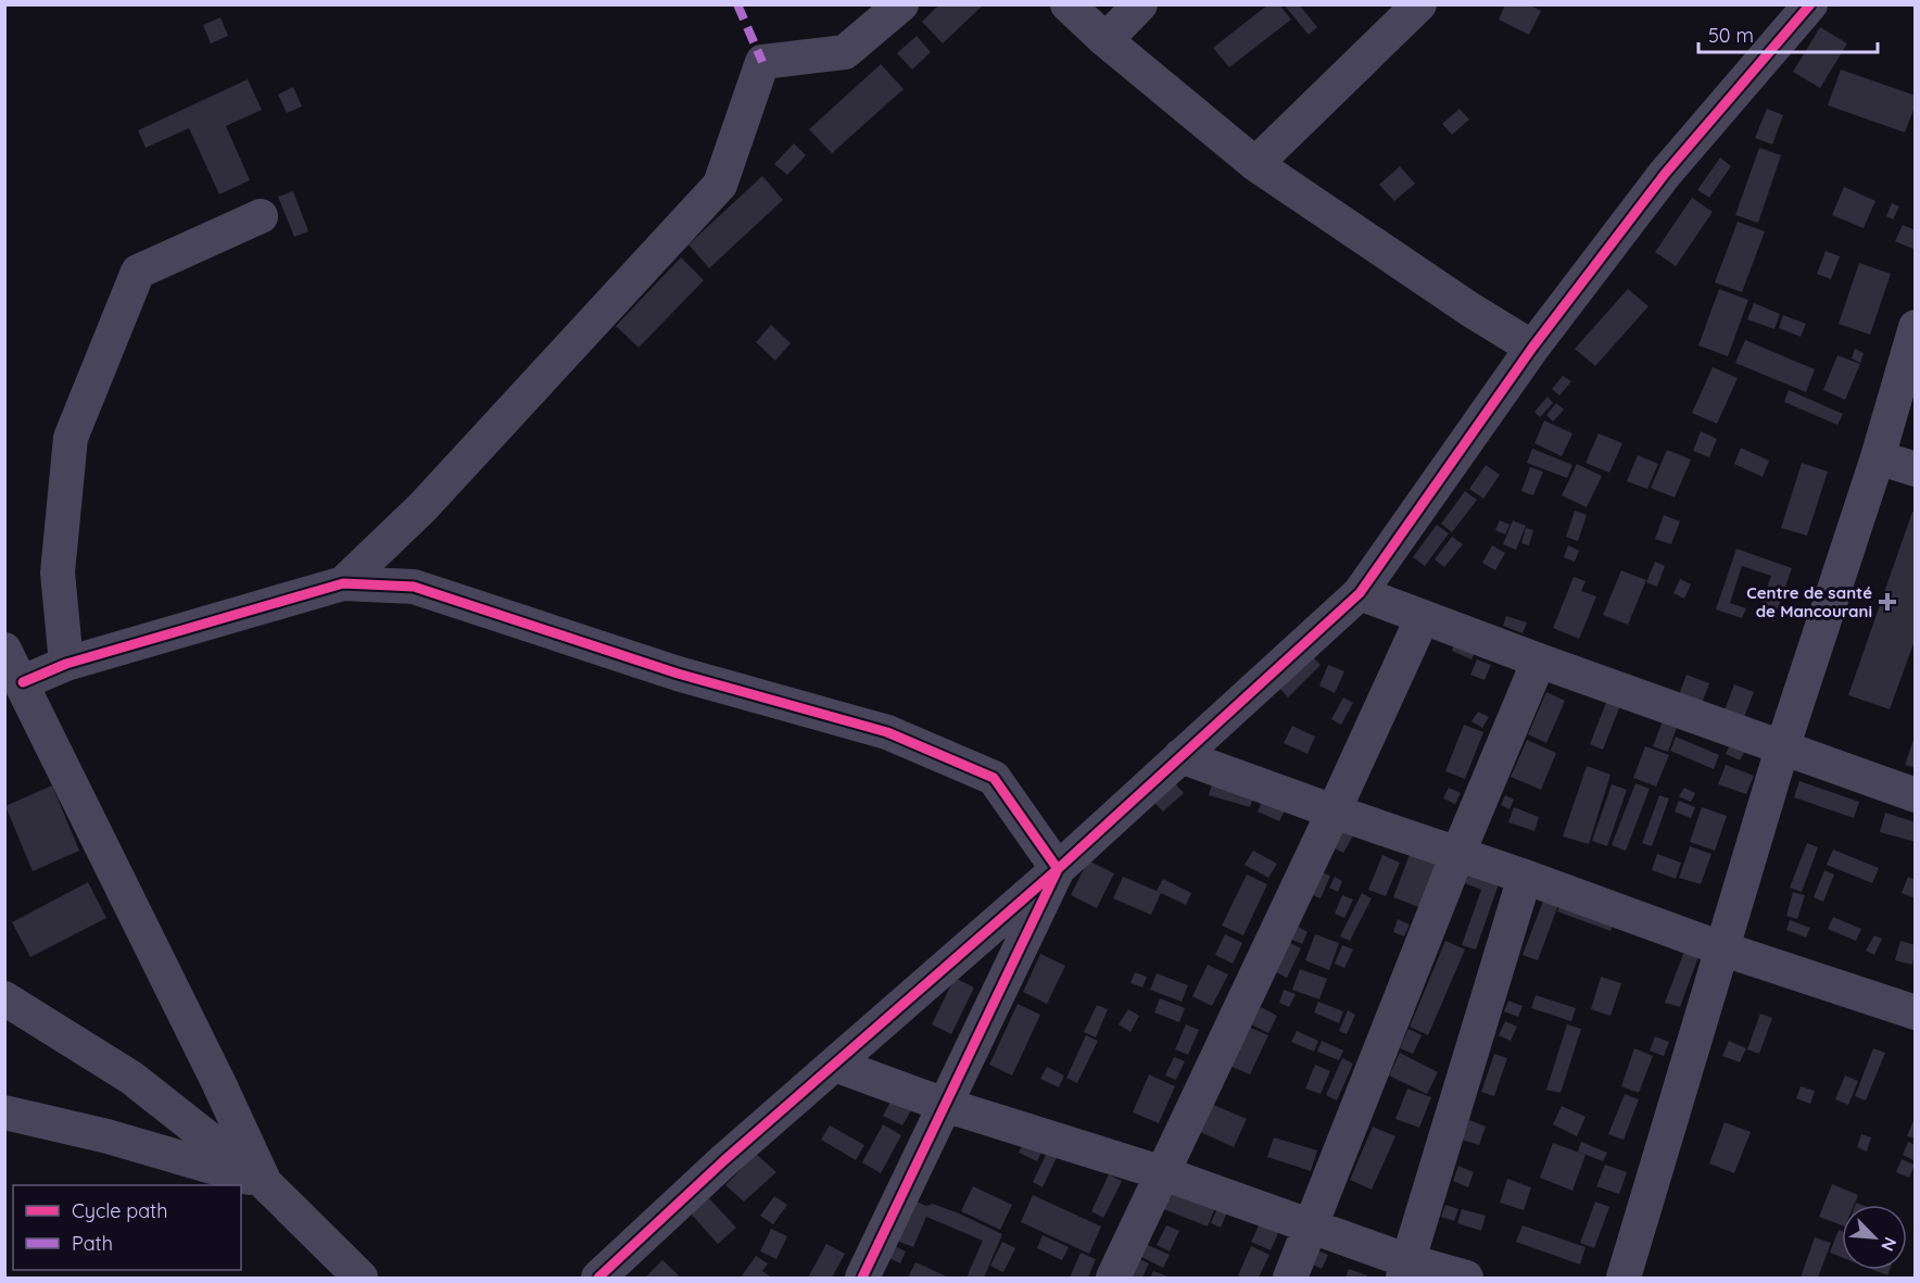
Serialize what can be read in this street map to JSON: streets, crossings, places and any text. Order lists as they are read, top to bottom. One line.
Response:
{"places":{"health":["Centre de santé de Mancourani"]},"legend":["Cycle path","Path"],"scale_bar":"50 m","north":"bottom right"}
